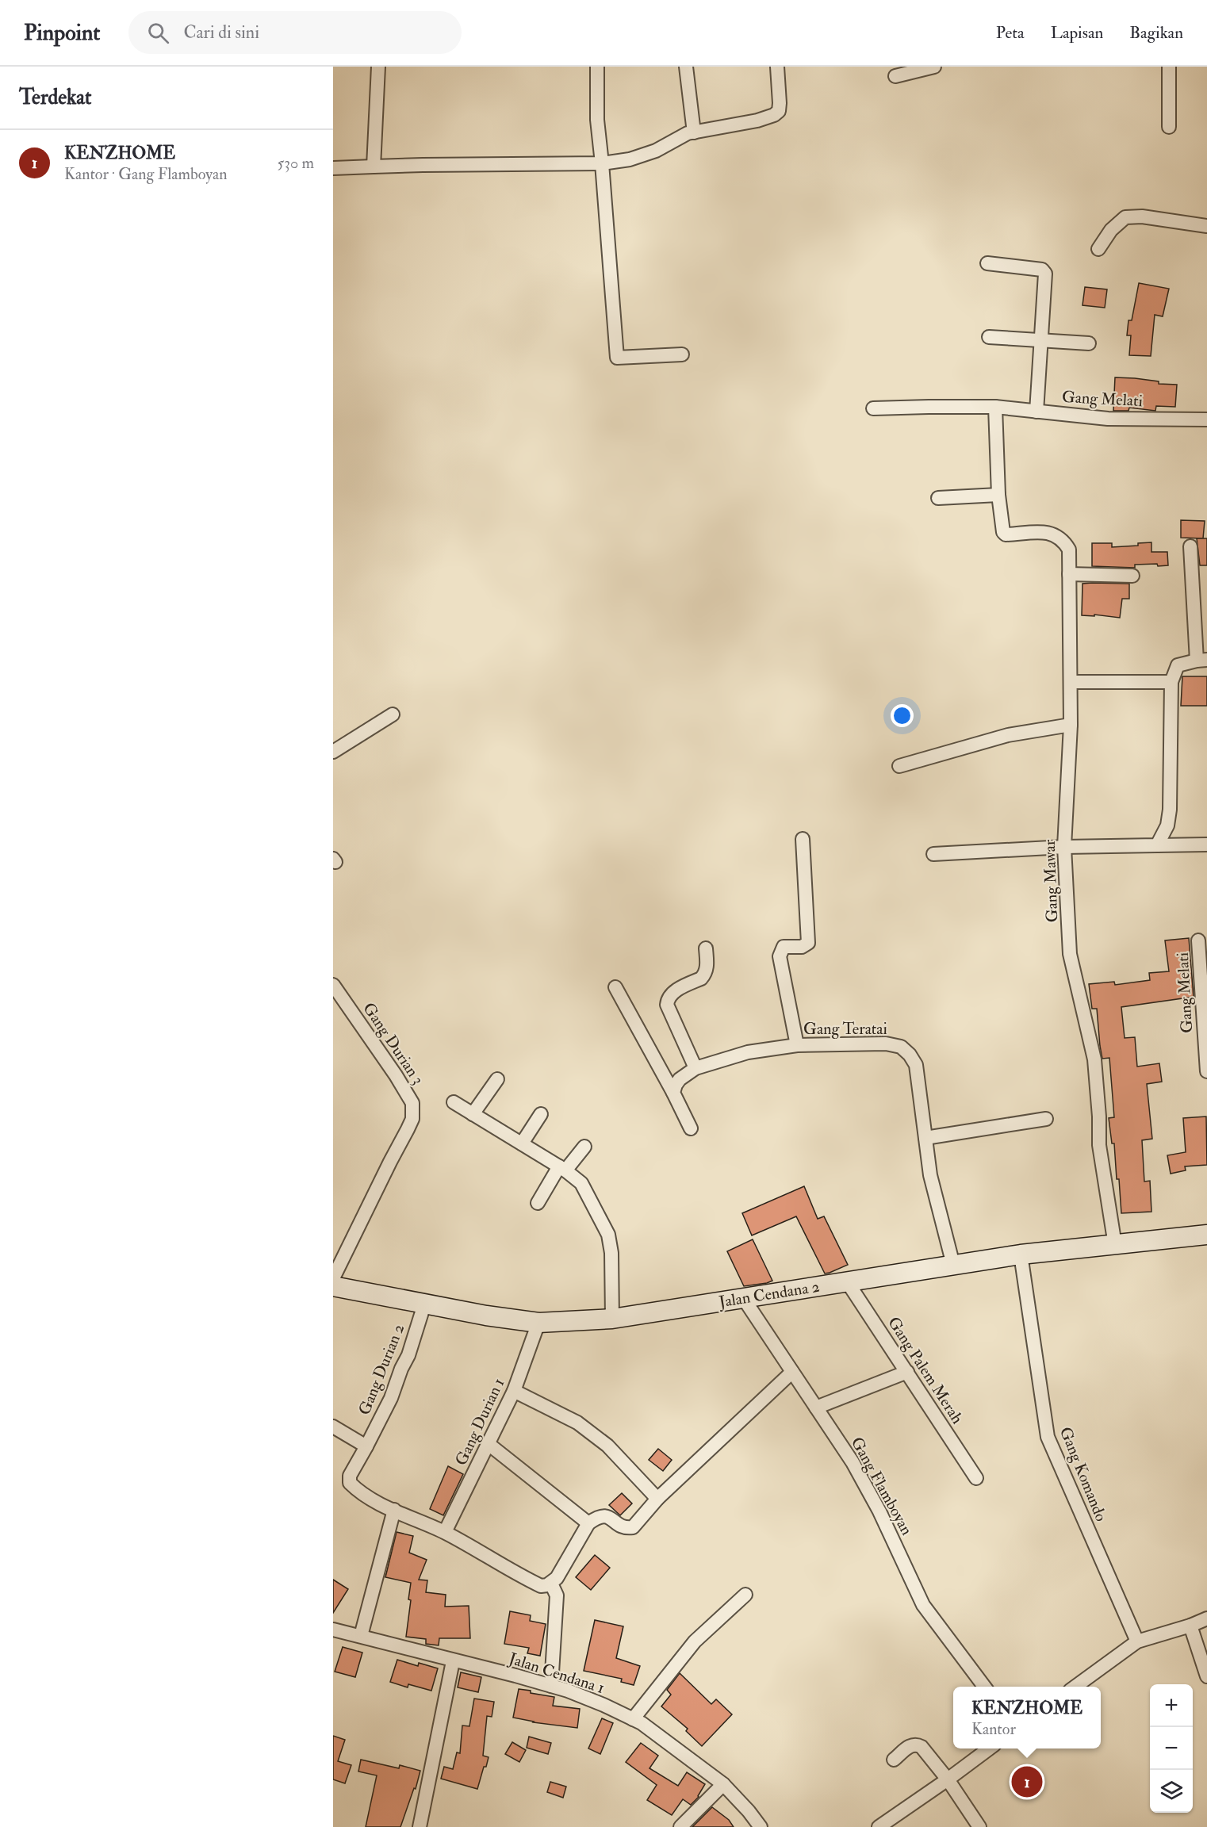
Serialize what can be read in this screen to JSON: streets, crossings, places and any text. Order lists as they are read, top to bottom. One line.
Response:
{"streets":{"street":["Gang Melati","Gang Mawar","Gang Teratai","Gang Durian 3","Jalan Cendana 2","Gang Durian 2","Gang Palem Merah","Gang Durian 1","Gang Komando","Gang Flamboyan","Jalan Cendana 1"]},"crossings":[["Gang Mawar","Jalan Cendana 2"],["Gang Teratai","Jalan Cendana 2"],["Jalan Cendana 2","Gang Durian 2"],["Jalan Cendana 2","Gang Palem Merah"],["Jalan Cendana 2","Gang Durian 1"],["Jalan Cendana 2","Gang Komando"],["Jalan Cendana 2","Gang Flamboyan"]],"page":{"header":"Pinpoint","search":"Cari di sini","nav":["Peta","Lapisan","Bagikan"],"heading":"Terdekat","list":[{"mark":"1","name":"KENZHOME","note":"Kantor · Gang Flamboyan","value":"530 m"}],"map_buttons":["+","−"],"popup":["KENZHOME","Kantor"],"pins":"1"}}
